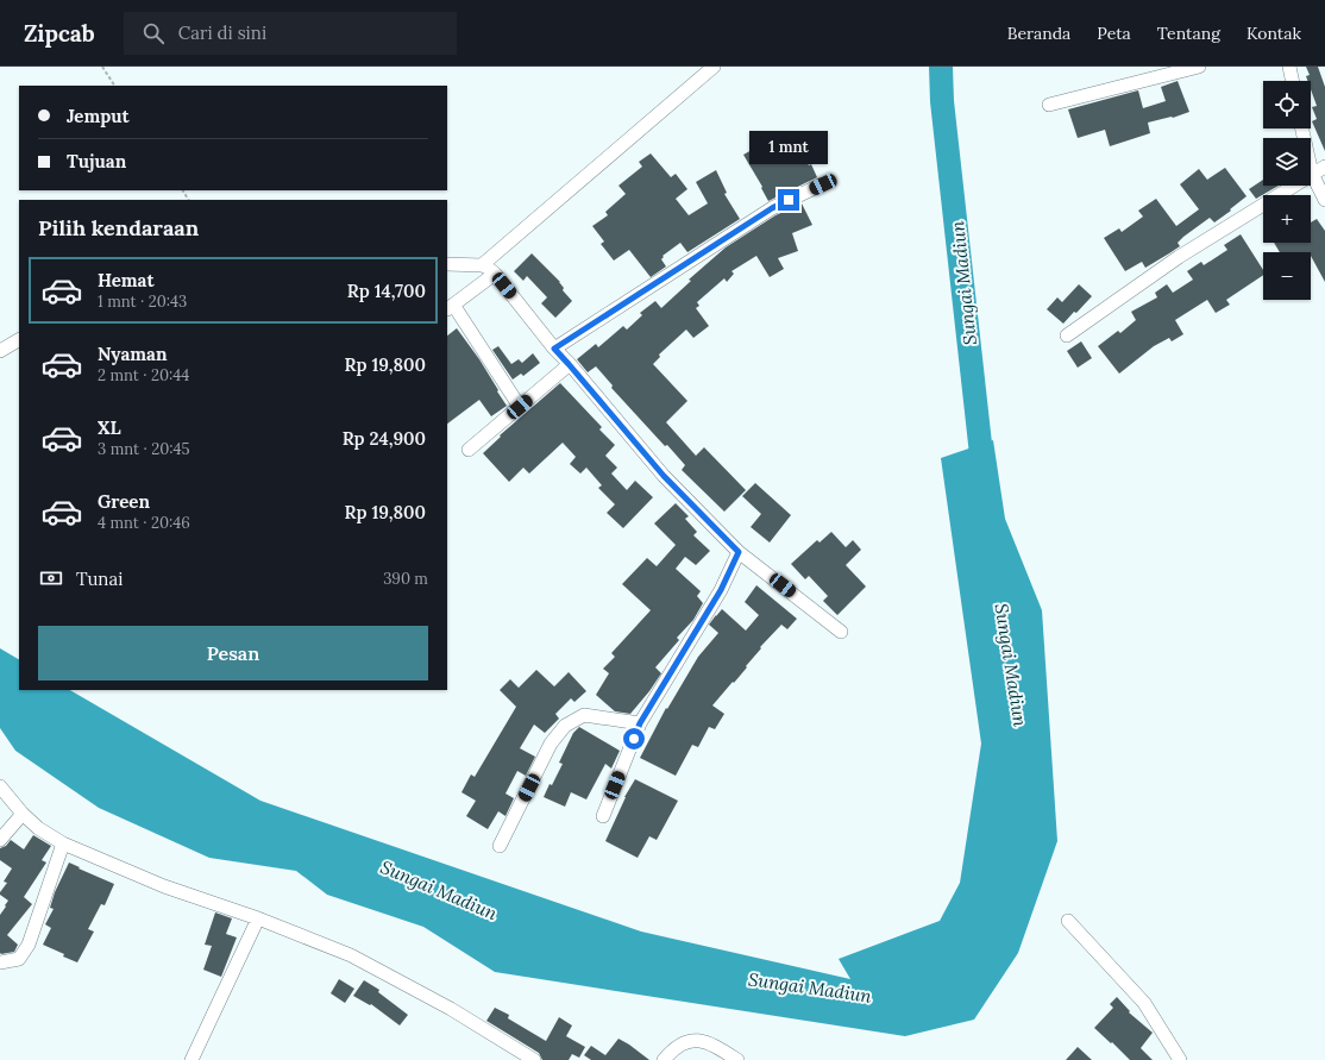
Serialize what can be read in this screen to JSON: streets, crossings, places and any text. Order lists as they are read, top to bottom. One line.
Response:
{"water":["Sungai Madiun"],"page":{"header":"Zipcab","search":"Cari di sini","nav":["Beranda","Peta","Tentang","Kontak"],"map_buttons":["+","−"],"banner":["Jemput","Tujuan"],"bubble":"1 mnt","heading":"Pilih kendaraan","list":[{"name":"Hemat","note":"1 mnt · 20:43","value":"Rp 14,700"},{"name":"Nyaman","note":"2 mnt · 20:44","value":"Rp 19,800"},{"name":"XL","note":"3 mnt · 20:45","value":"Rp 24,900"},{"name":"Green","note":"4 mnt · 20:46","value":"Rp 19,800"}],"pay":["Tunai","390 m"],"buttons":"Pesan"}}
